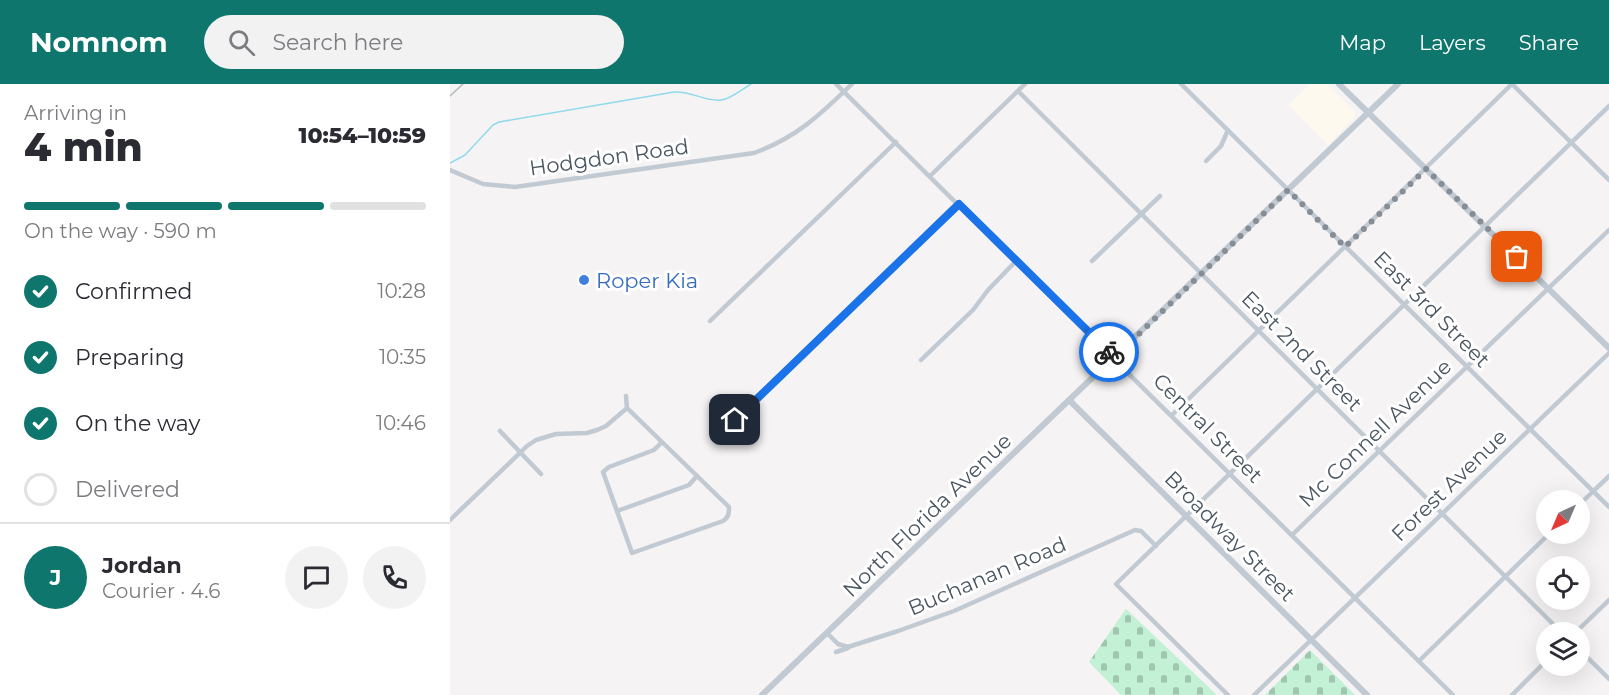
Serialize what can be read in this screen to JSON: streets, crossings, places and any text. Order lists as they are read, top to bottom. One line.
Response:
{"streets":{"street":["Hodgdon Road","East 3rd Street","East 2nd Street","Central Street","Mc Connell Avenue","Forest Avenue","North Florida Avenue","Broadway Street","Buchanan Road"]},"crossings":[["Hodgdon Road","Central Street"],["East 3rd Street","Mc Connell Avenue"],["East 3rd Street","Forest Avenue"],["East 3rd Street","North Florida Avenue"],["East 2nd Street","Mc Connell Avenue"],["East 2nd Street","Forest Avenue"],["East 2nd Street","North Florida Avenue"],["Central Street","Mc Connell Avenue"],["Central Street","Forest Avenue"],["Central Street","North Florida Avenue"],["Forest Avenue","Broadway Street"],["North Florida Avenue","Broadway Street"]],"places":["Roper Kia"],"north":"bottom left","page":{"header":"Nomnom","search":"Search here","nav":["Map","Layers","Share"],"heading":["4 min","Arriving in","10:54–10:59"],"panel":["Jordan","Courier · 4.6"],"bar":"On the way · 590 m","list":[["Confirmed","10:28"],["Preparing","10:35"],["On the way","10:46"],"Delivered"],"round":"J"}}
